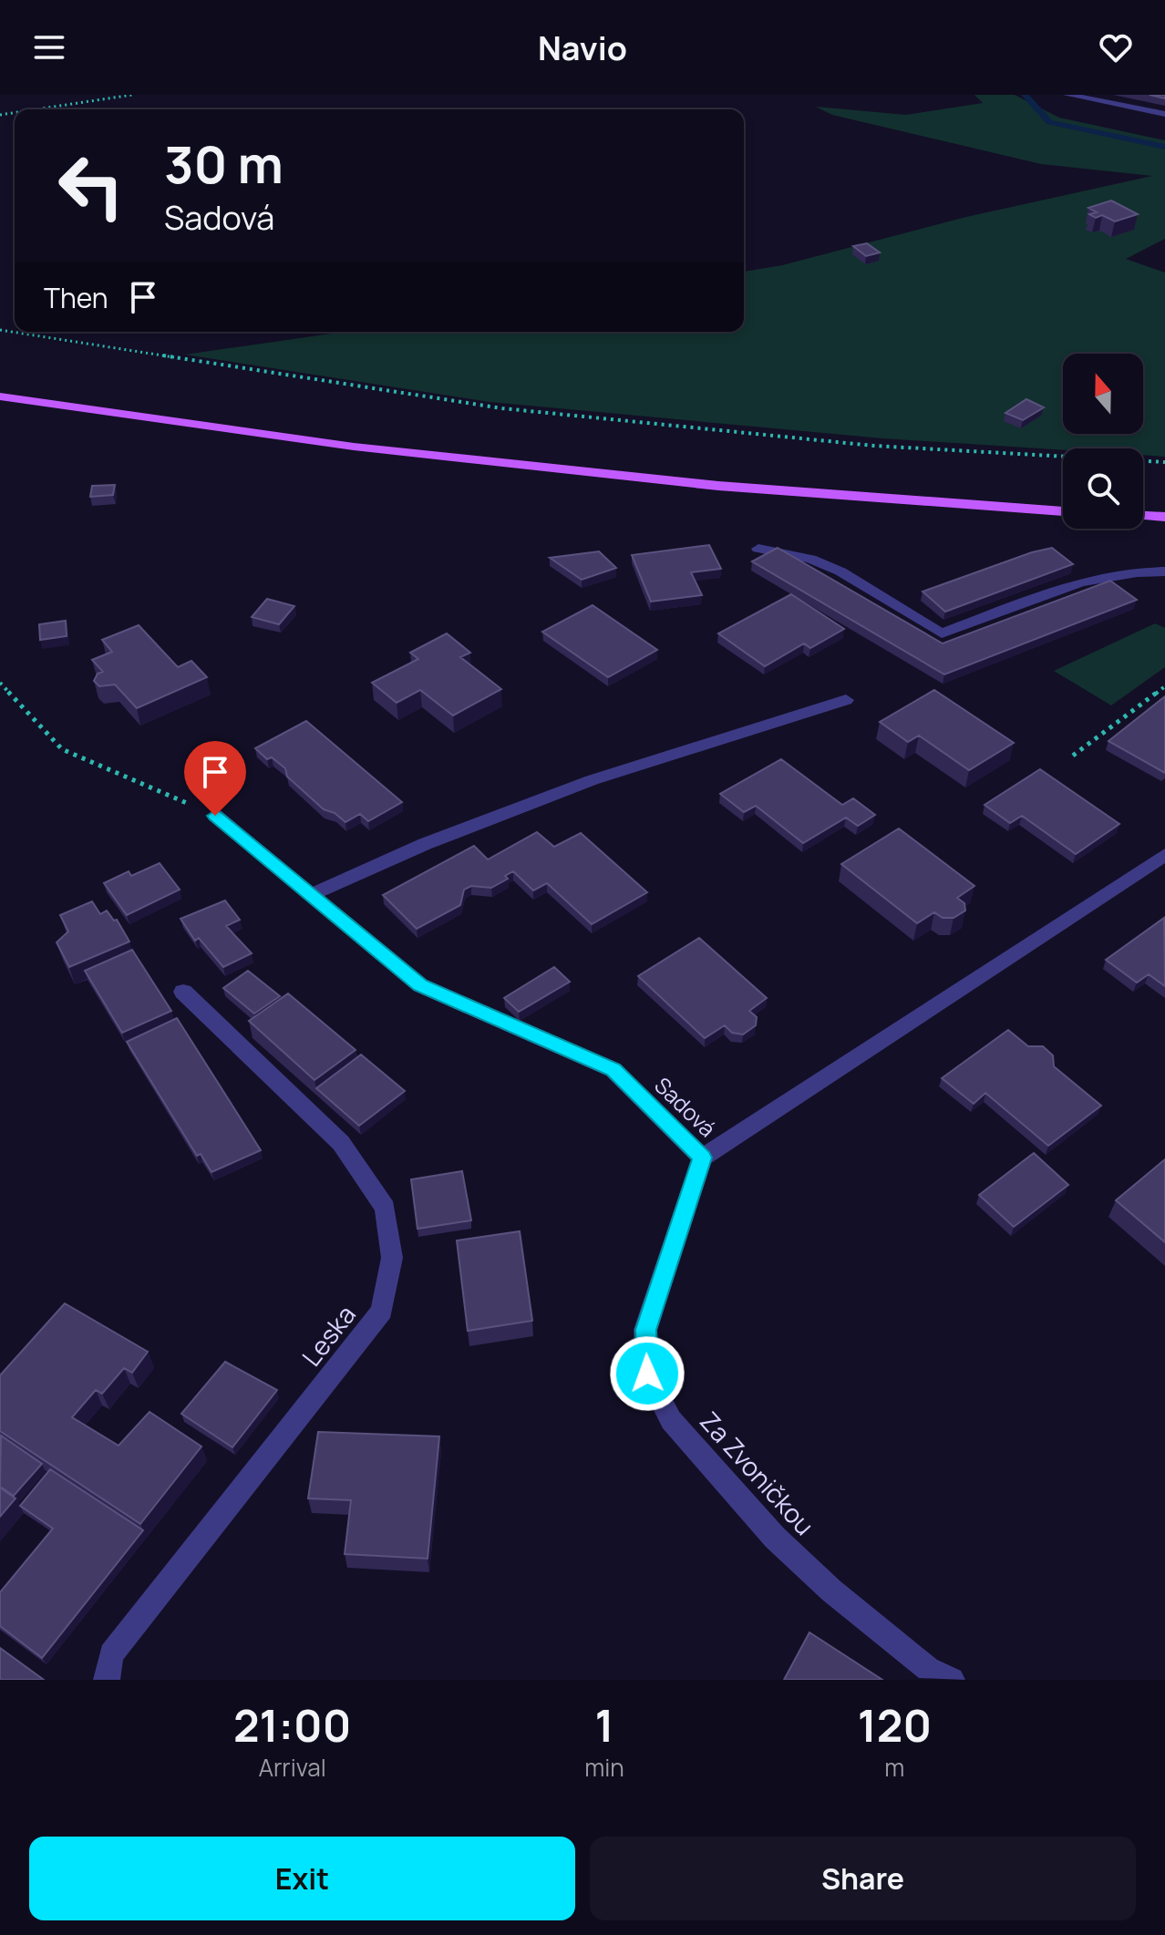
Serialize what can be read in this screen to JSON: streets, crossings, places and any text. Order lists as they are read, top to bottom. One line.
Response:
{"streets":{"street":["Sadová","Leska","Za Zvoničkou"]},"crossings":[["Sadová","Za Zvoničkou"]],"north":"top","page":{"header":"Navio","turn":["30 m","Sadová"],"then":"Then","eta":["21:00","Arrival","1","min","120","m"],"buttons":["Exit","Share"]}}
